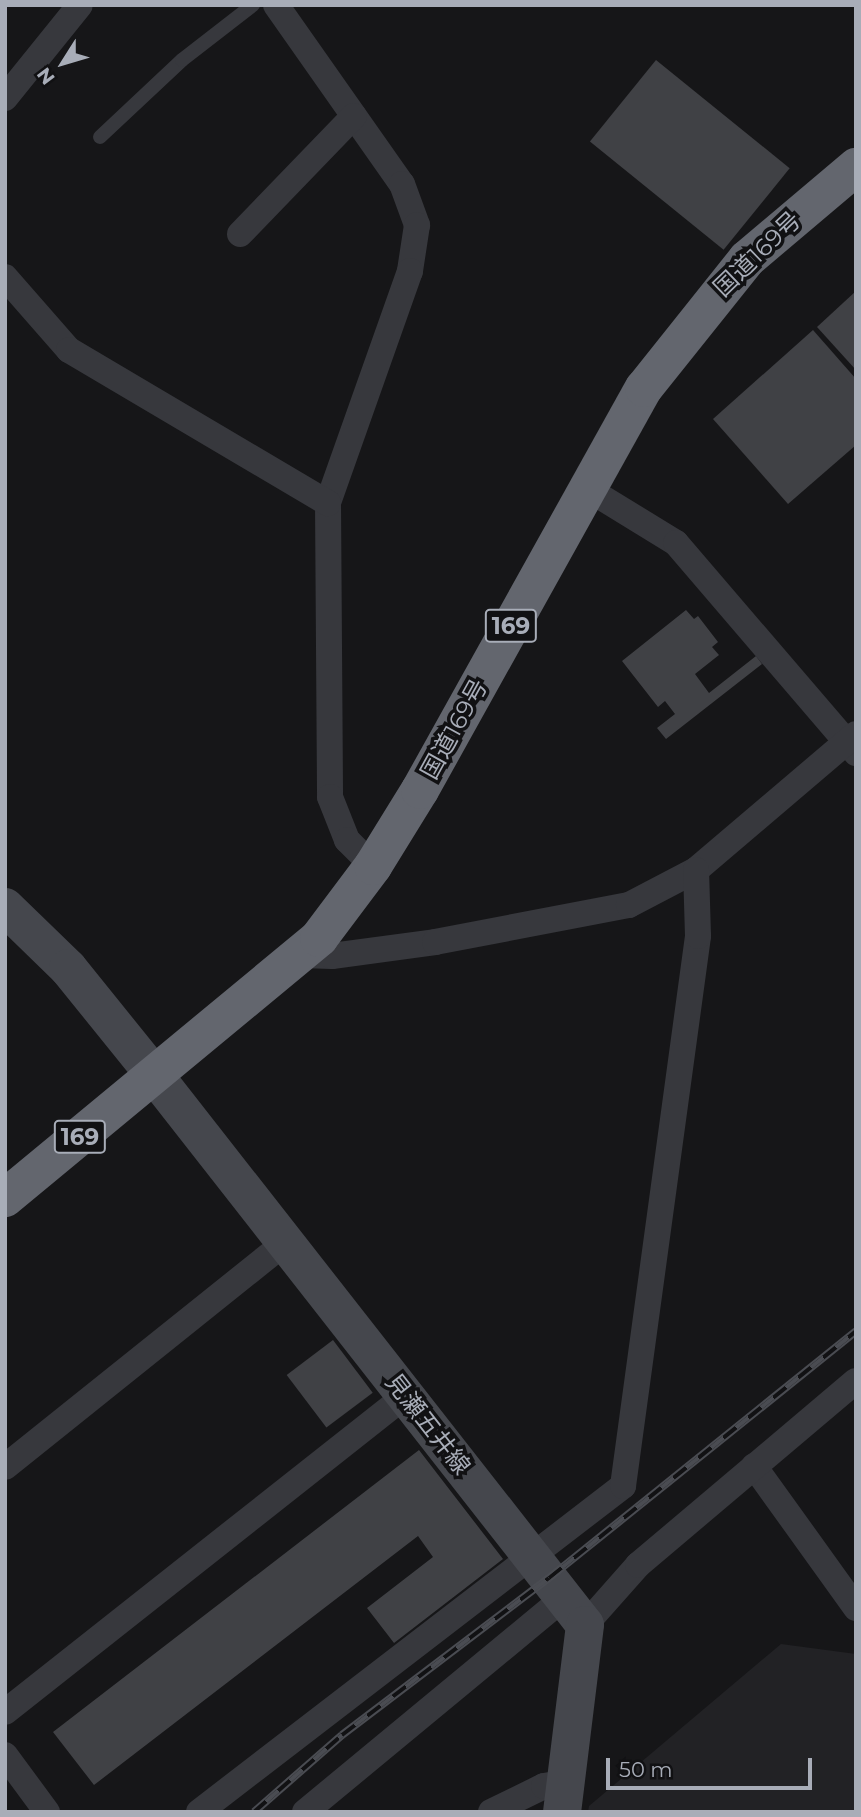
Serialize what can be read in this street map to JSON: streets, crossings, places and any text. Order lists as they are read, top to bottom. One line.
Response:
{"streets":{"highway":["国道169号","169"],"main road":["見瀬五井線"]},"crossings":[["国道169号","見瀬五井線"]],"scale_bar":"50 m","north":"bottom left"}
